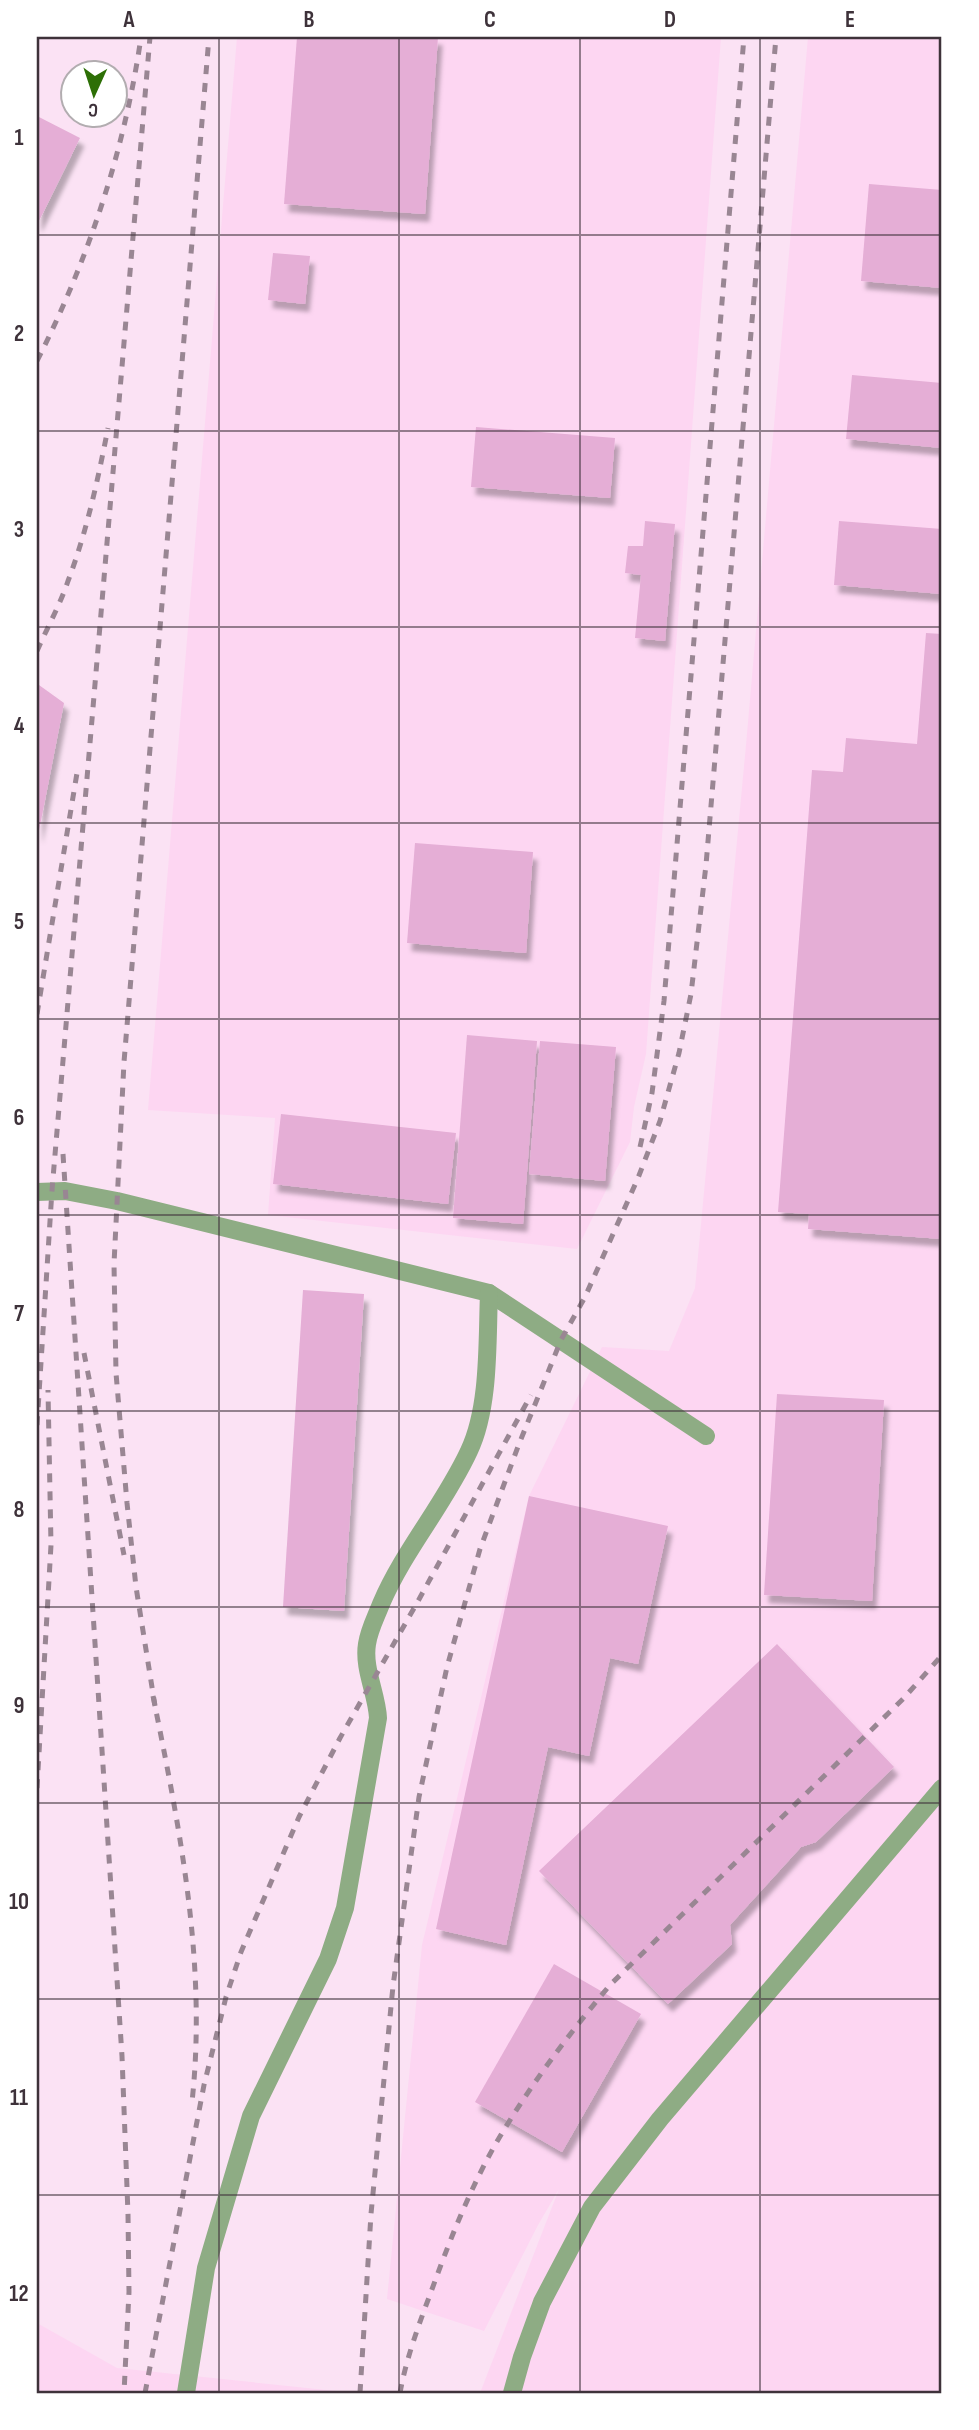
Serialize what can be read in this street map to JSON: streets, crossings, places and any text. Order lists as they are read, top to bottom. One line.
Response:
{"north":"bottom","grid":{"columns":["A","B","C","D","E"],"rows":["1","2","3","4","5","6","7","8","9","10","11","12"]}}
